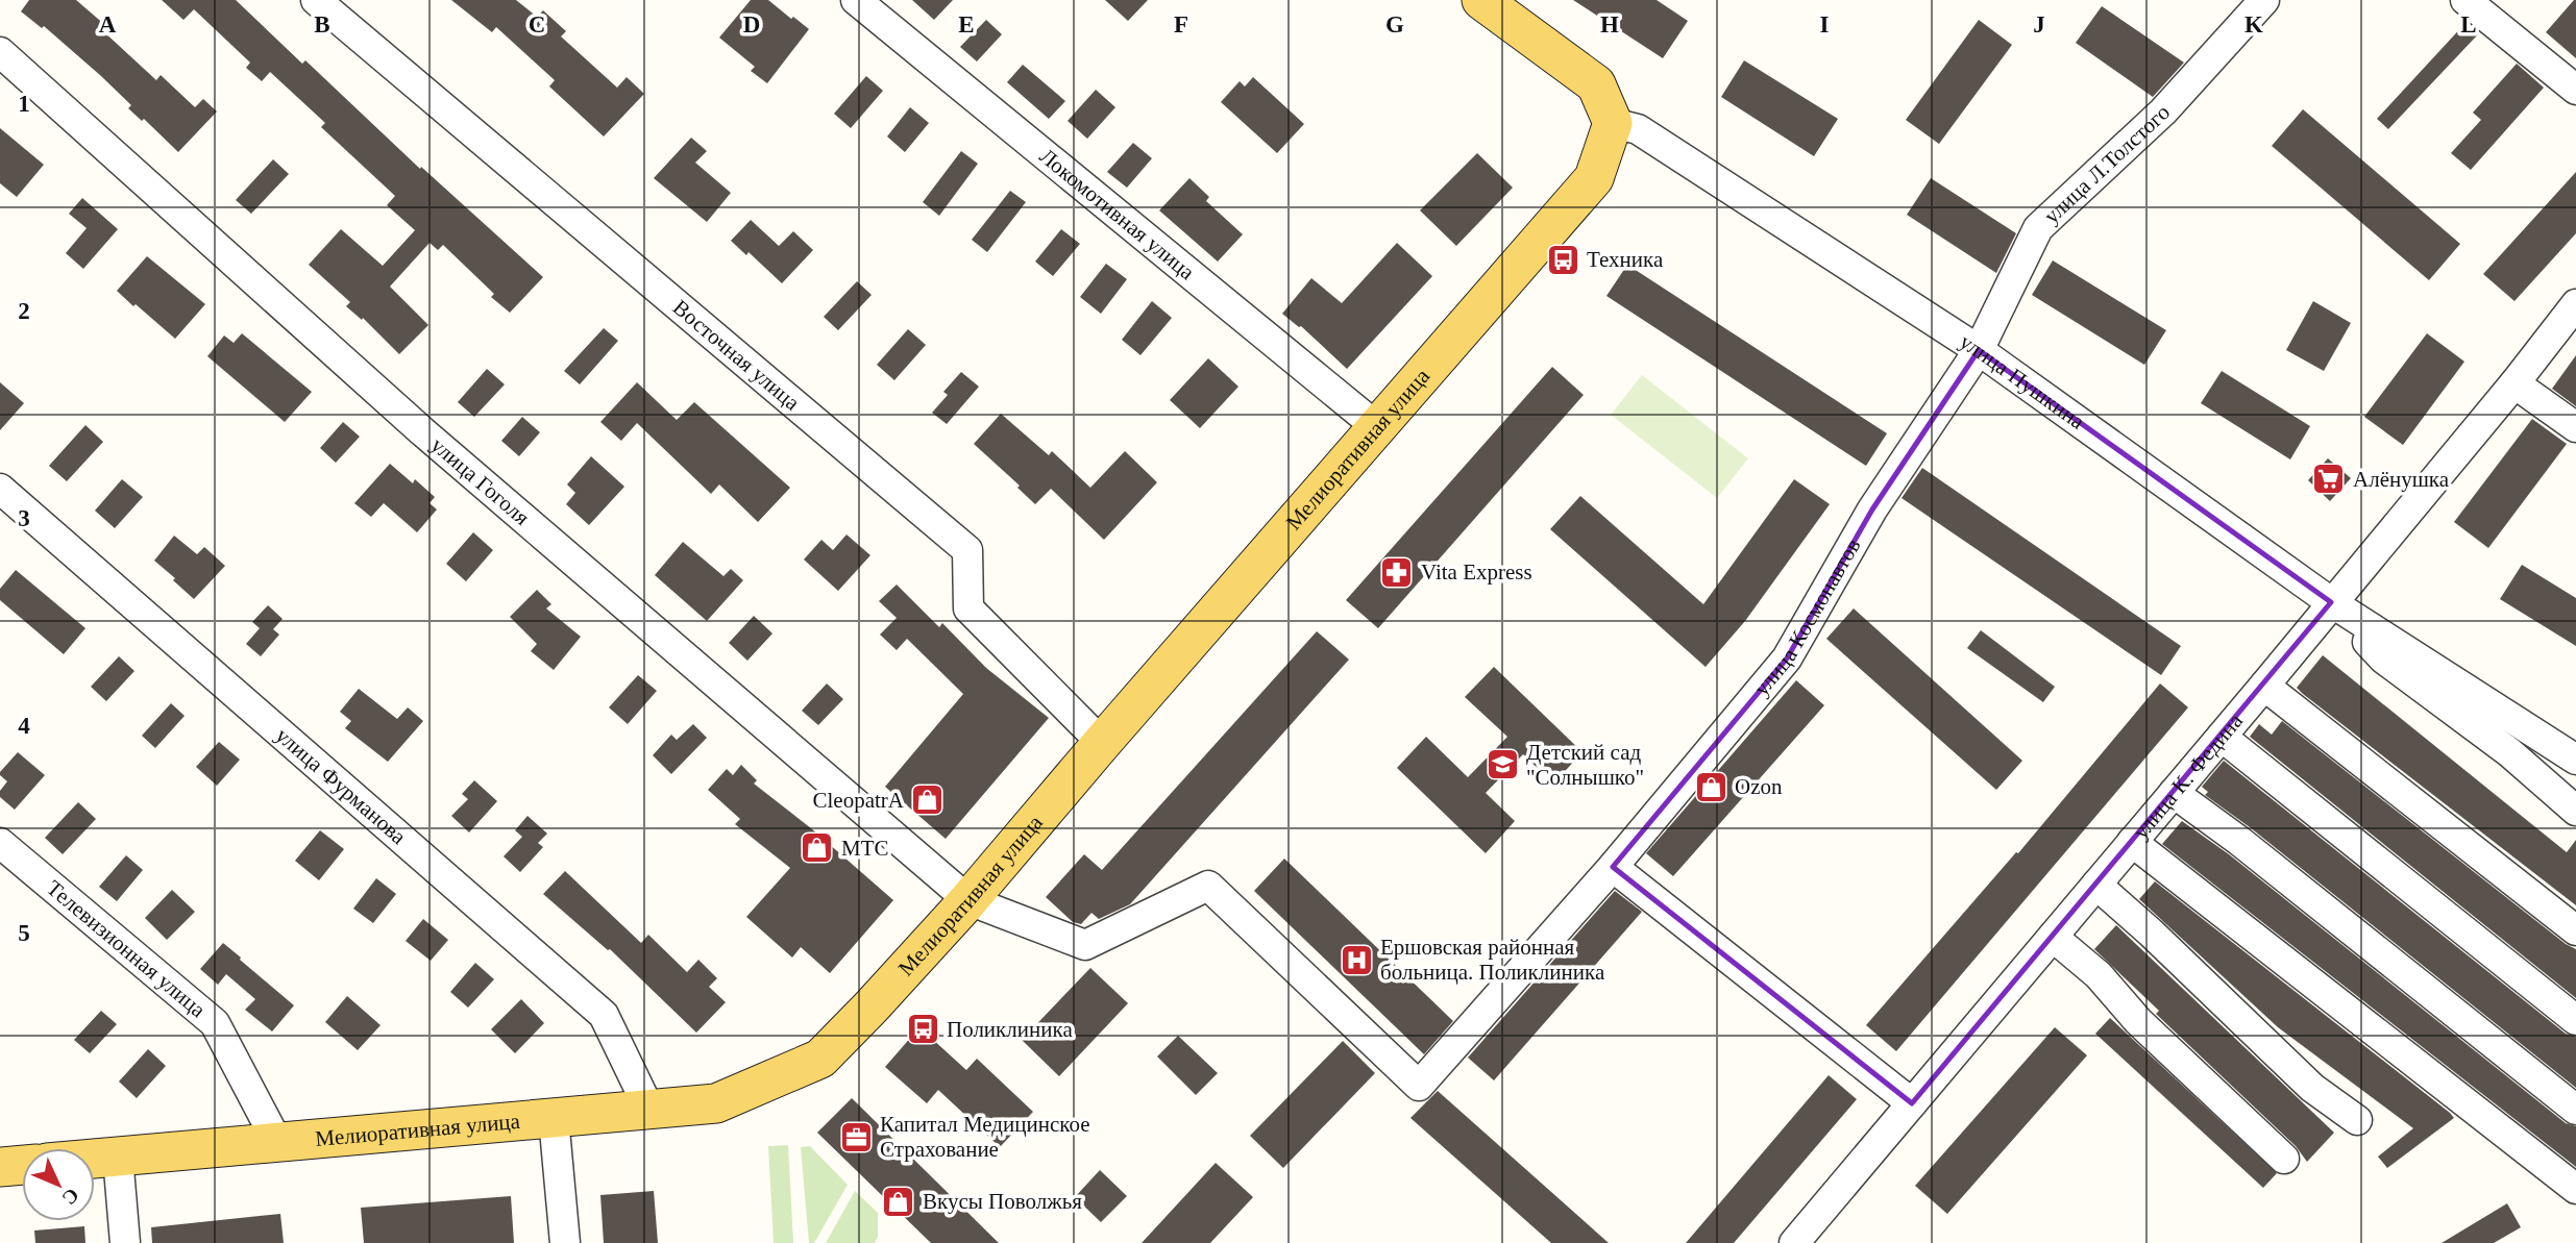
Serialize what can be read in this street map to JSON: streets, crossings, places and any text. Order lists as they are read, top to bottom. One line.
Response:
{"streets":{"main road":["Мелиоративная улица"],"street":["улица Л.Толстого","Локомотивная улица","Восточная улица","улица Пушкина","улица Гоголя","улица Космонавтов","улица К. Федина","улица Фурманова","Телевизионная улица"]},"crossings":[["улица Л.Толстого","улица Пушкина"],["улица Л.Толстого","улица Космонавтов"],["Локомотивная улица","Мелиоративная улица"],["Восточная улица","Мелиоративная улица"],["улица Пушкина","Мелиоративная улица"],["улица Пушкина","улица Космонавтов"],["улица Пушкина","улица К. Федина"],["Мелиоративная улица","улица Гоголя"],["Мелиоративная улица","улица Фурманова"],["Мелиоративная улица","Телевизионная улица"],["улица Гоголя","улица Космонавтов"]],"places":{"bus stop":["Техника","Поликлиника"],"supermarket":["Алёнушка"],"pharmacy":["Vita Express"],"school or university":["Детский сад \"Солнышко\""],"shop":["Ozon","CleopatrA","МТС","Вкусы Поволжья"],"hospital":["Ершовская районная больница. Поликлиника"],"office":["Капитал Медицинское Страхование"]},"north":"bottom right","grid":{"columns":["A","B","C","D","E","F","G","H","I","J","K","L"],"rows":["1","2","3","4","5"]}}
